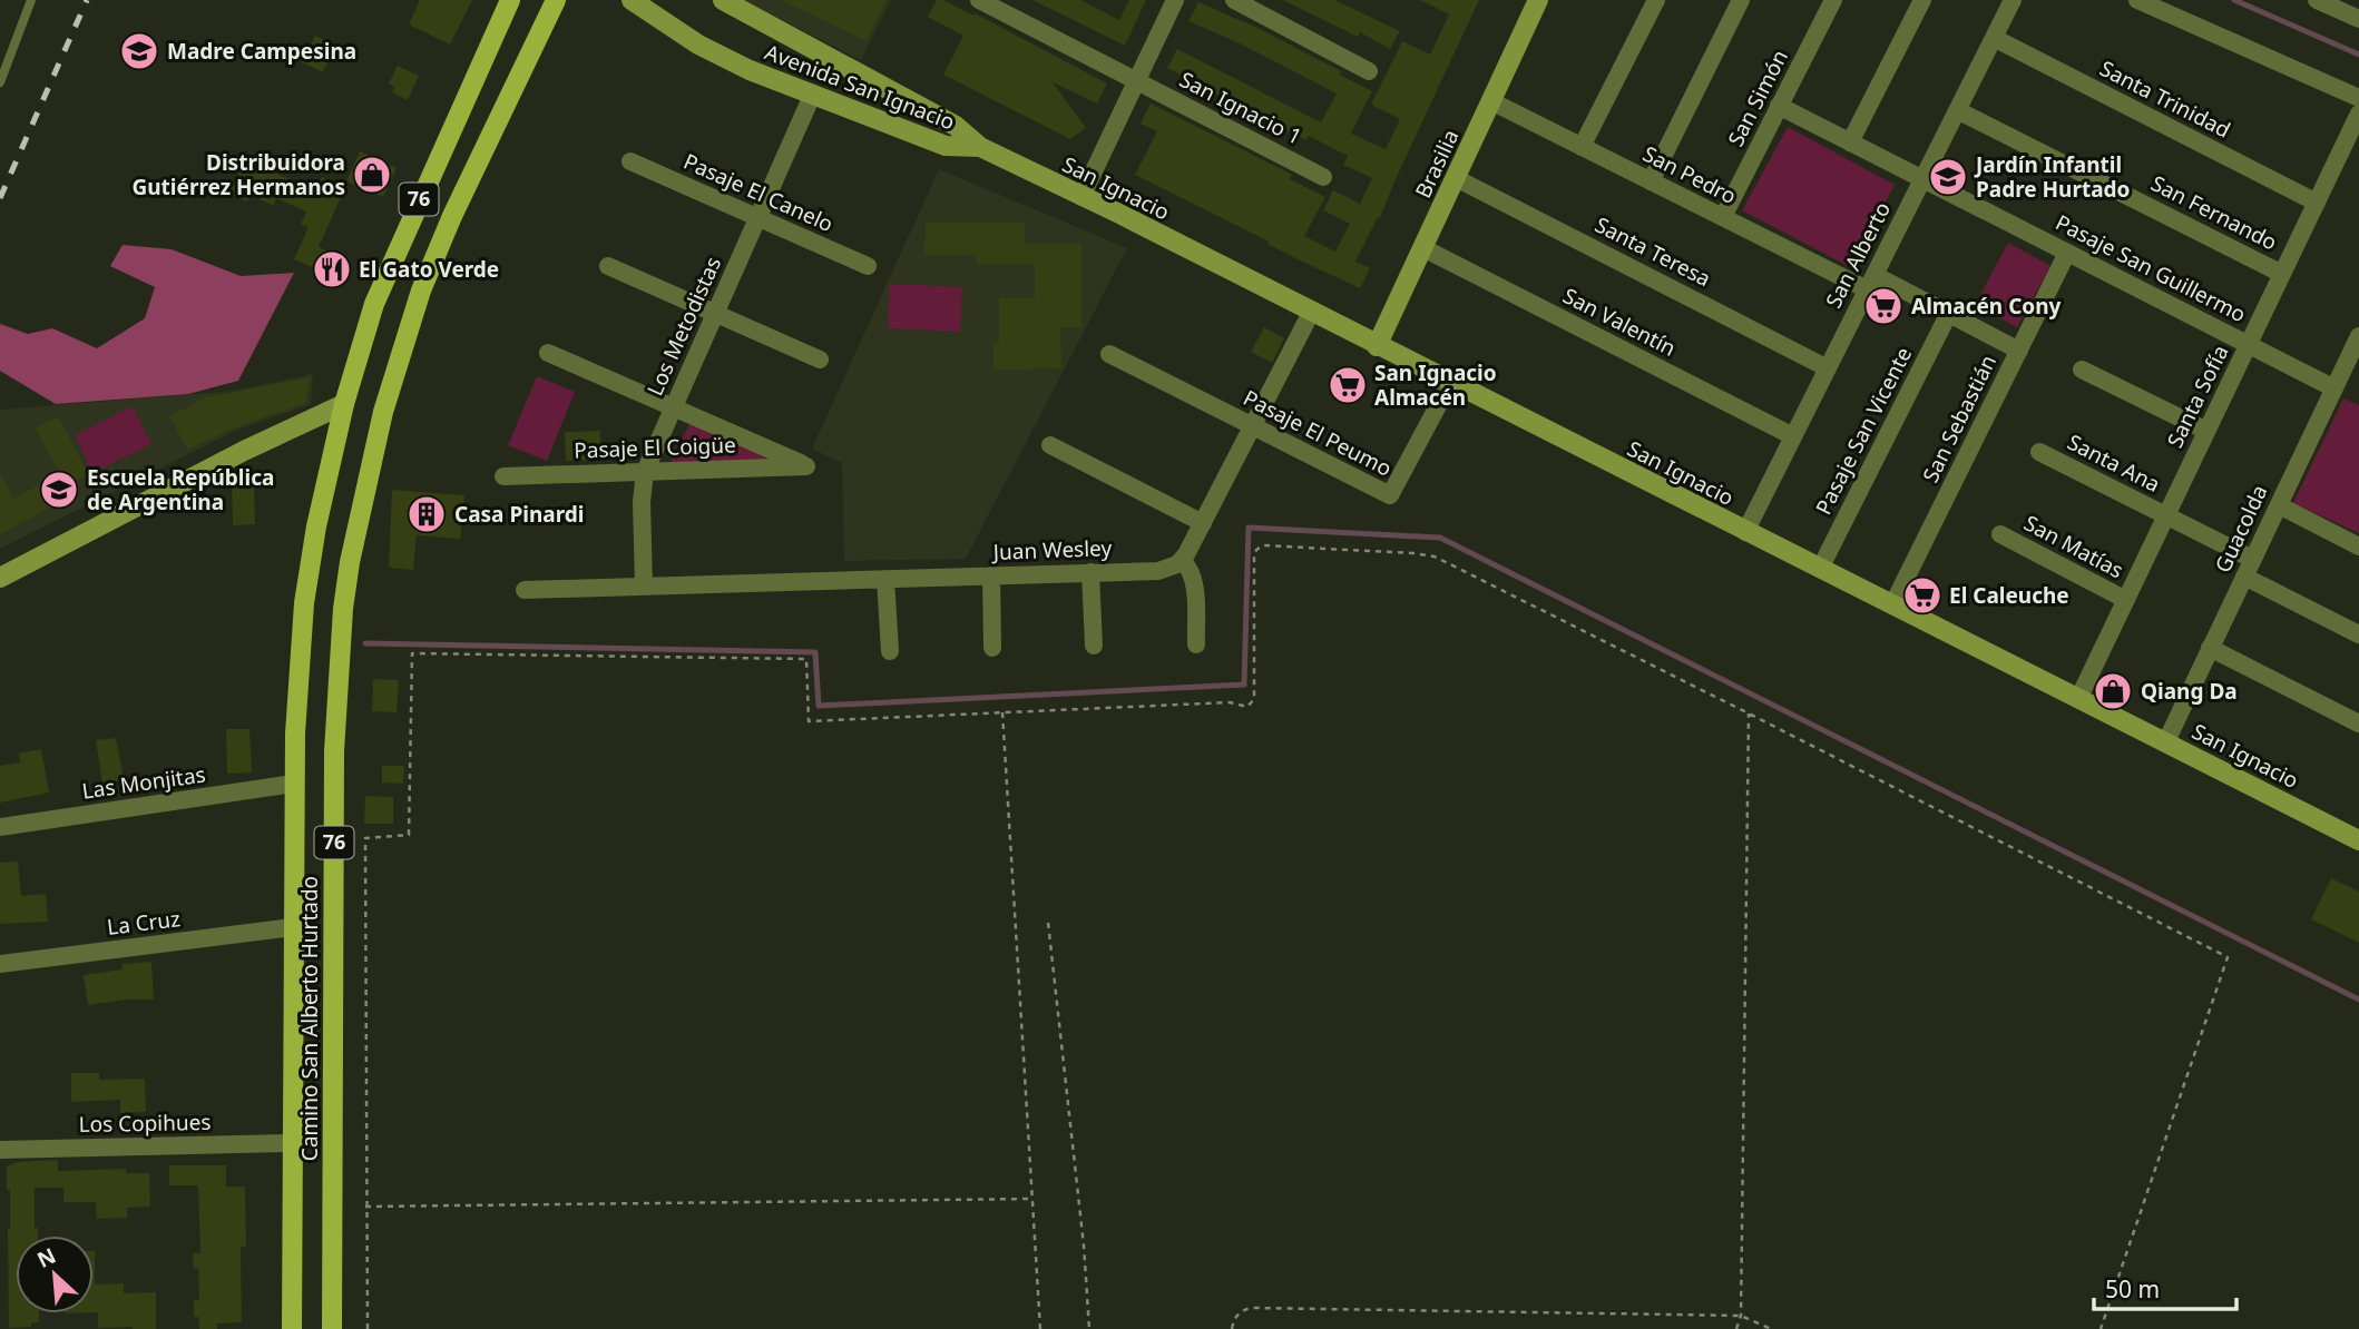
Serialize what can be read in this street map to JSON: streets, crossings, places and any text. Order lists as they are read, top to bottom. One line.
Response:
{"streets":{"main road":["Avenida San Ignacio","Brasilia","San Ignacio","76","Camino San Alberto Hurtado"],"street":["San Simón","Santa Trinidad","San Ignacio 1","San Pedro","Pasaje El Canelo","San Fernando","Santa Teresa","San Alberto","Pasaje San Guillermo","San Valentín","Los Metodistas","Santa Sofía","San Sebastián","Pasaje San Vicente","Pasaje El Peumo","Pasaje El Coigüe","Santa Ana","Guacolda","San Matías","Juan Wesley","Las Monjitas","La Cruz","Los Copihues"]},"crossings":[["Avenida San Ignacio","San Ignacio"],["Avenida San Ignacio","Los Metodistas"],["San Simón","San Pedro"],["San Simón","Pasaje San Guillermo"],["Santa Trinidad","San Alberto"],["Santa Trinidad","Santa Sofía"],["Brasilia","San Pedro"],["Brasilia","San Ignacio"],["Brasilia","Santa Teresa"],["Brasilia","San Valentín"],["San Pedro","San Alberto"],["San Pedro","San Sebastián"],["San Pedro","Pasaje San Vicente"],["San Ignacio","San Alberto"],["San Ignacio","Santa Sofía"],["San Ignacio","San Sebastián"],["San Ignacio","Pasaje San Vicente"],["San Ignacio","Pasaje El Peumo"],["San Ignacio","Guacolda"],["Pasaje El Canelo","Los Metodistas"],["San Fernando","San Alberto"],["San Fernando","Santa Sofía"],["Santa Teresa","San Alberto"],["San Alberto","Pasaje San Guillermo"],["San Alberto","San Valentín"],["Pasaje San Guillermo","Santa Sofía"],["Pasaje San Guillermo","San Sebastián"],["Pasaje San Guillermo","Guacolda"],["Los Metodistas","Pasaje El Coigüe"],["Los Metodistas","Juan Wesley"],["Santa Sofía","Santa Ana"],["Santa Sofía","San Matías"],["Santa Ana","Guacolda"],["Las Monjitas","Camino San Alberto Hurtado"],["La Cruz","Camino San Alberto Hurtado"],["Camino San Alberto Hurtado","Los Copihues"]],"places":{"school or university":["Madre Campesina","Jardín Infantil Padre Hurtado","Escuela República de Argentina"],"shop":["Distribuidora Gutiérrez Hermanos","Qiang Da"],"restaurant":["El Gato Verde"],"supermarket":["Almacén Cony","San Ignacio Almacén","El Caleuche"],"building":["Casa Pinardi"]},"scale_bar":"50 m","north":"top left"}
